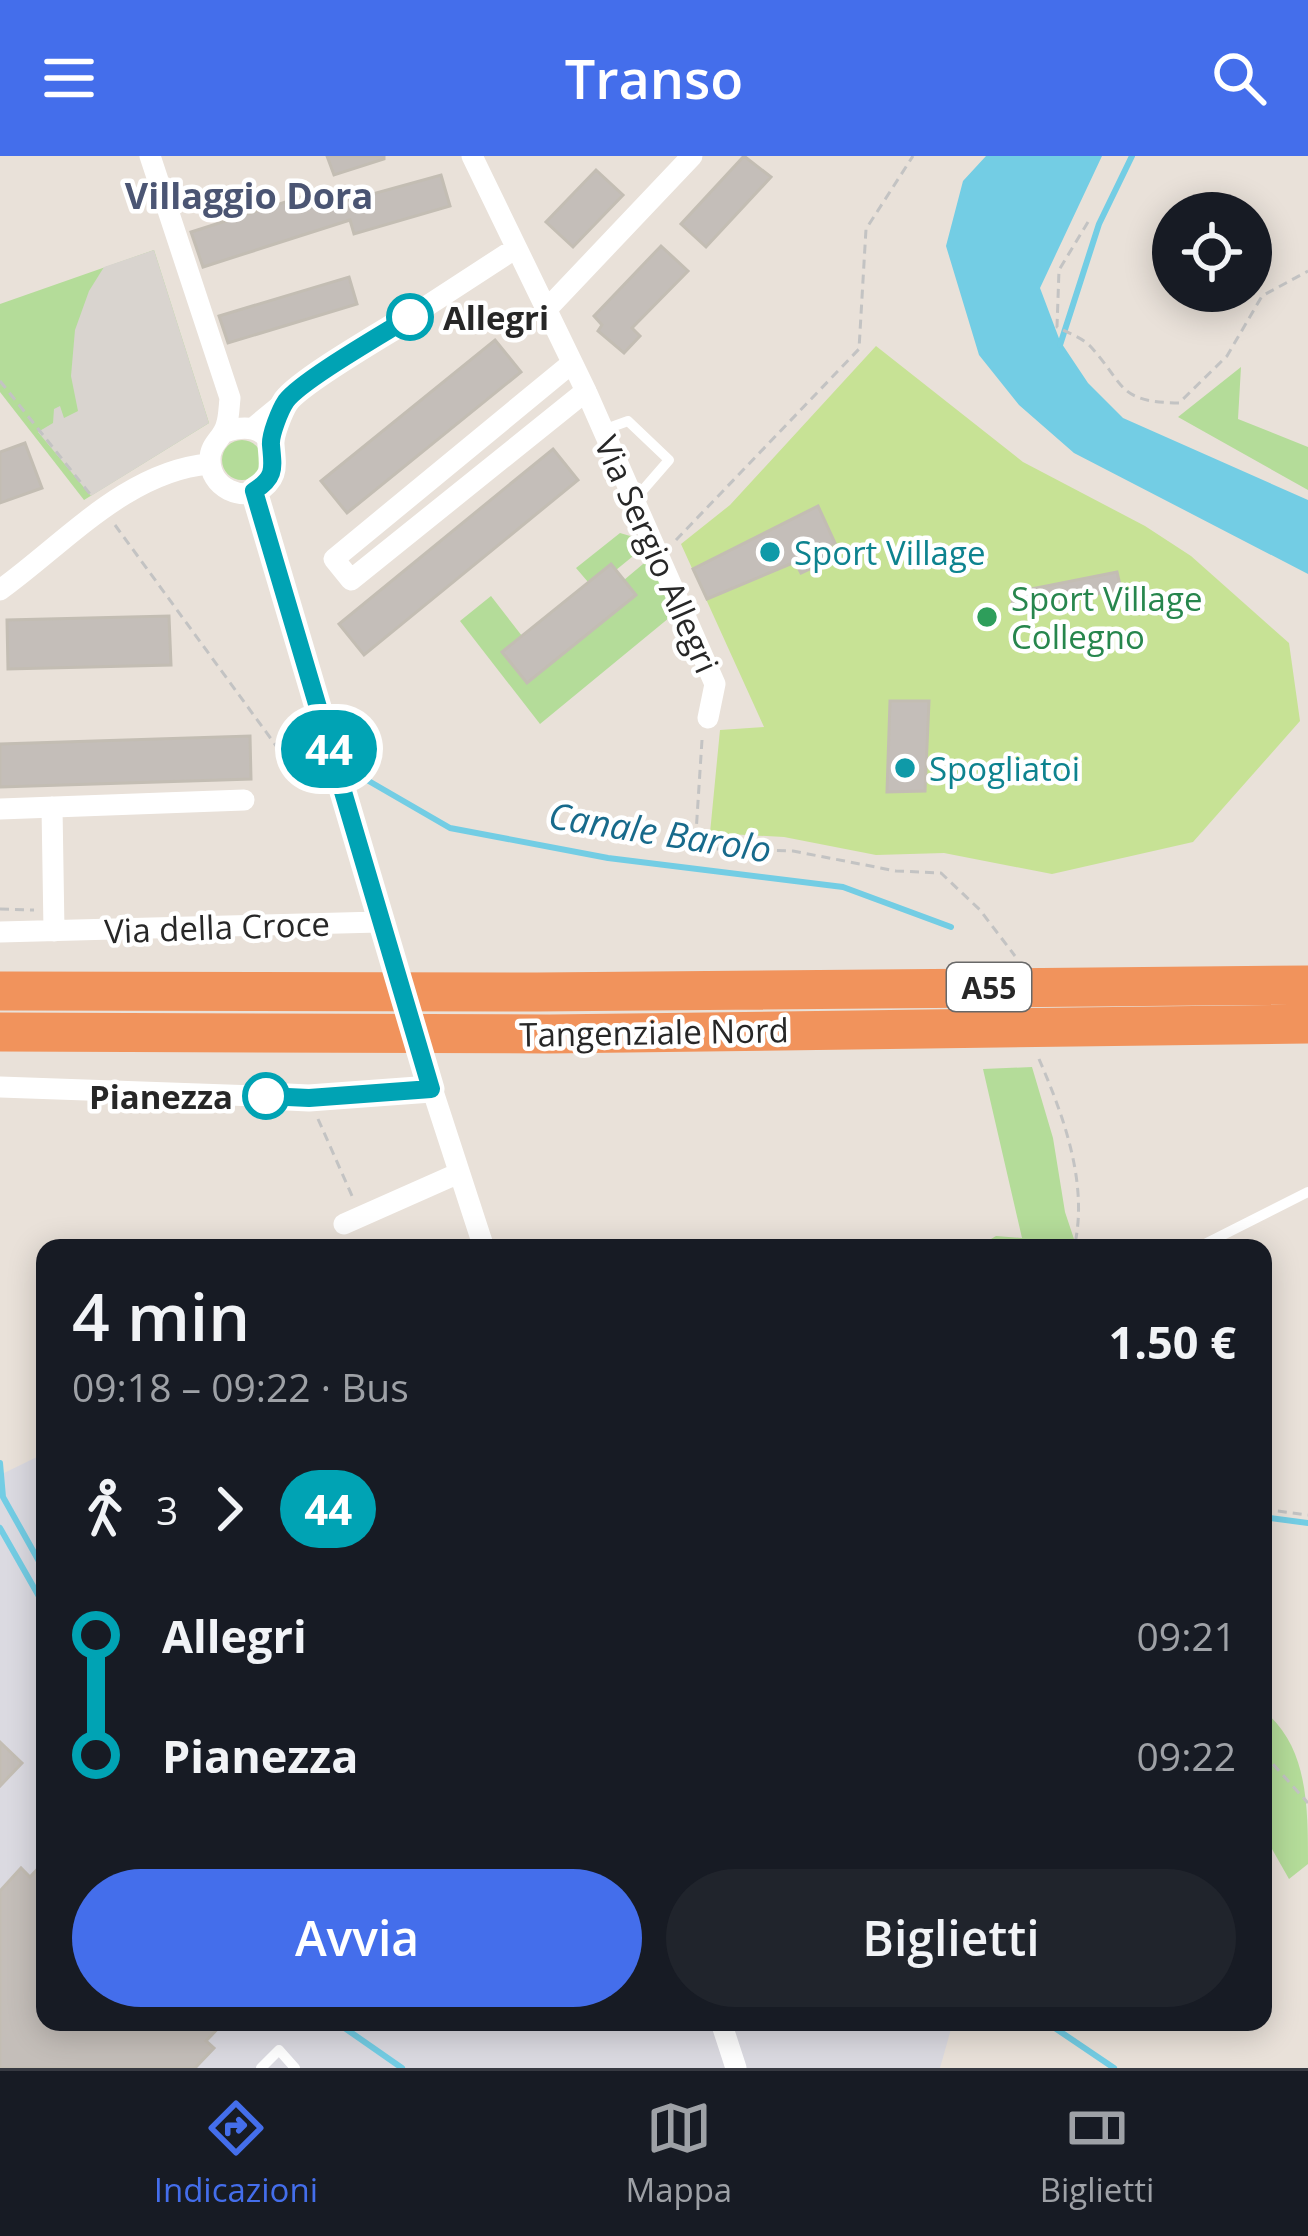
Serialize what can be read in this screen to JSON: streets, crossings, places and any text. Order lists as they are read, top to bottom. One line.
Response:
{"streets":{"highway":["A55","Tangenziale Nord"],"street":["Via Sergio Allegri","Via della Croce"]},"districts":["Villaggio Dora"],"water":["Canale Barolo"],"places":["Allegri","Sport Village","Sport Village Collegno","Spogliatoi","Pianezza"],"lines":["bus line 44"],"page":{"header":"Transo","on_map":"44","heading":["4 min","09:18 – 09:22 · Bus","1.50 €"],"legs":["3","44"],"list":[{"name":"Allegri","value":"09:21"},{"name":"Pianezza","value":"09:22"}],"buttons":["Avvia","Biglietti"],"tabs":["Indicazioni","Mappa","Biglietti"]}}
